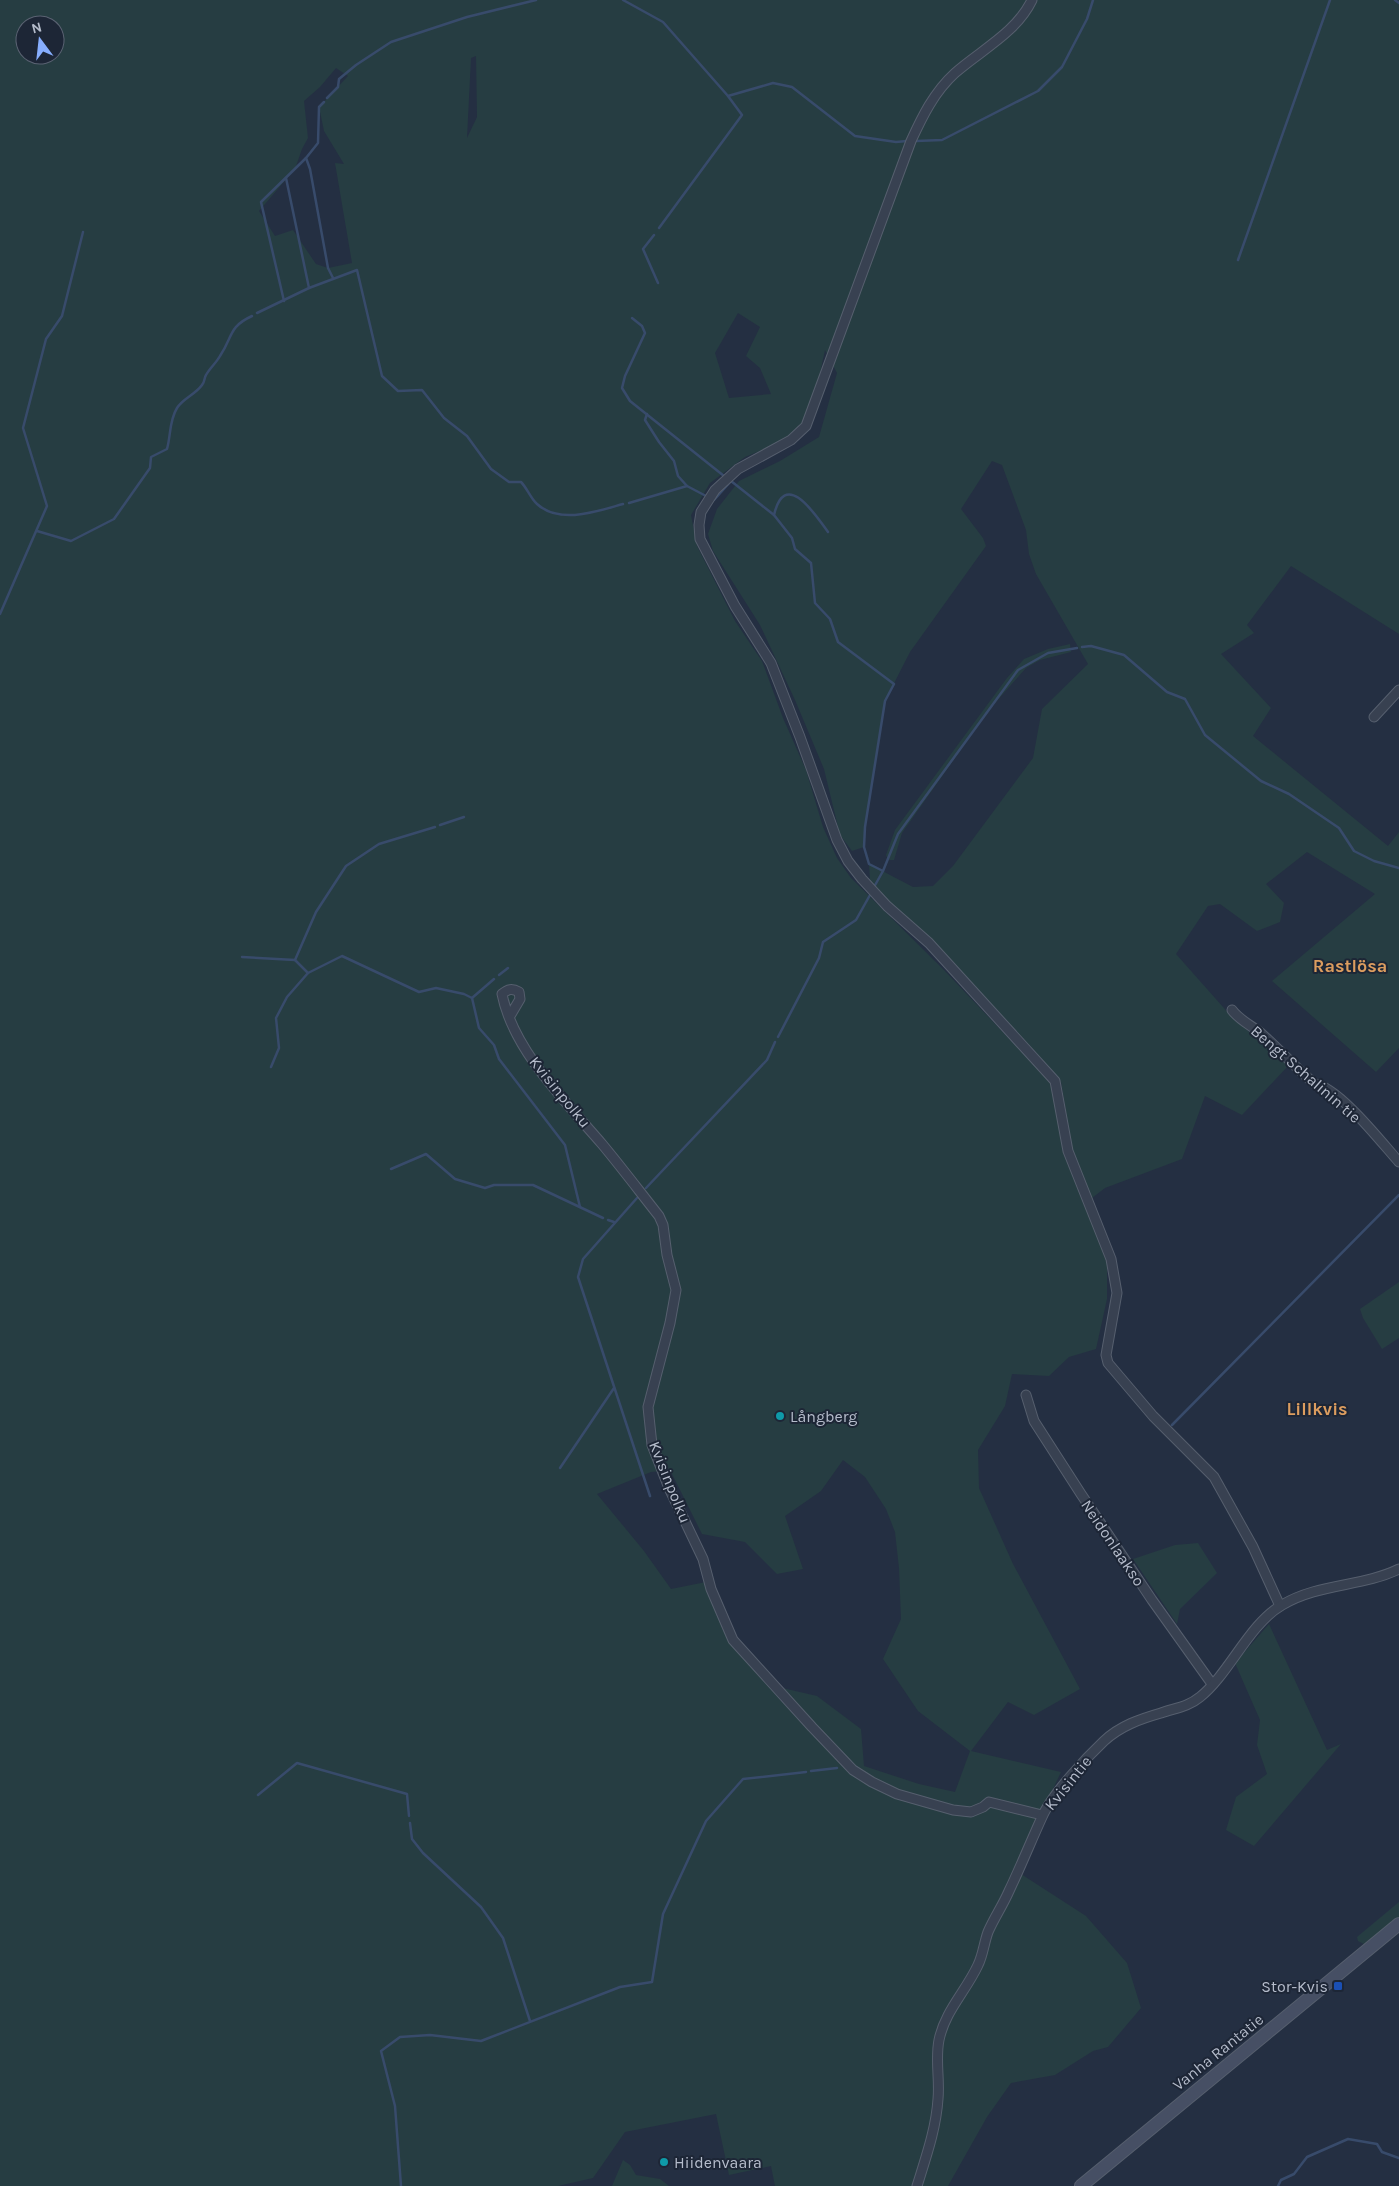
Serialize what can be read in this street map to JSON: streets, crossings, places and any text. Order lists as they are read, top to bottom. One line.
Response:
{"streets":{"main road":["Vanha Rantatie"],"street":["Bengt Schalinin tie","Kvisinpolku","Neidonlaakso","Kvisintie"]},"crossings":[["Kvisinpolku","Kvisintie"],["Neidonlaakso","Kvisintie"]],"districts":["Rastlösa","Lillkvis"],"places":{"other":["Långberg","Hiidenvaara"],"transit":["Stor-Kvis"]},"north":"top"}
